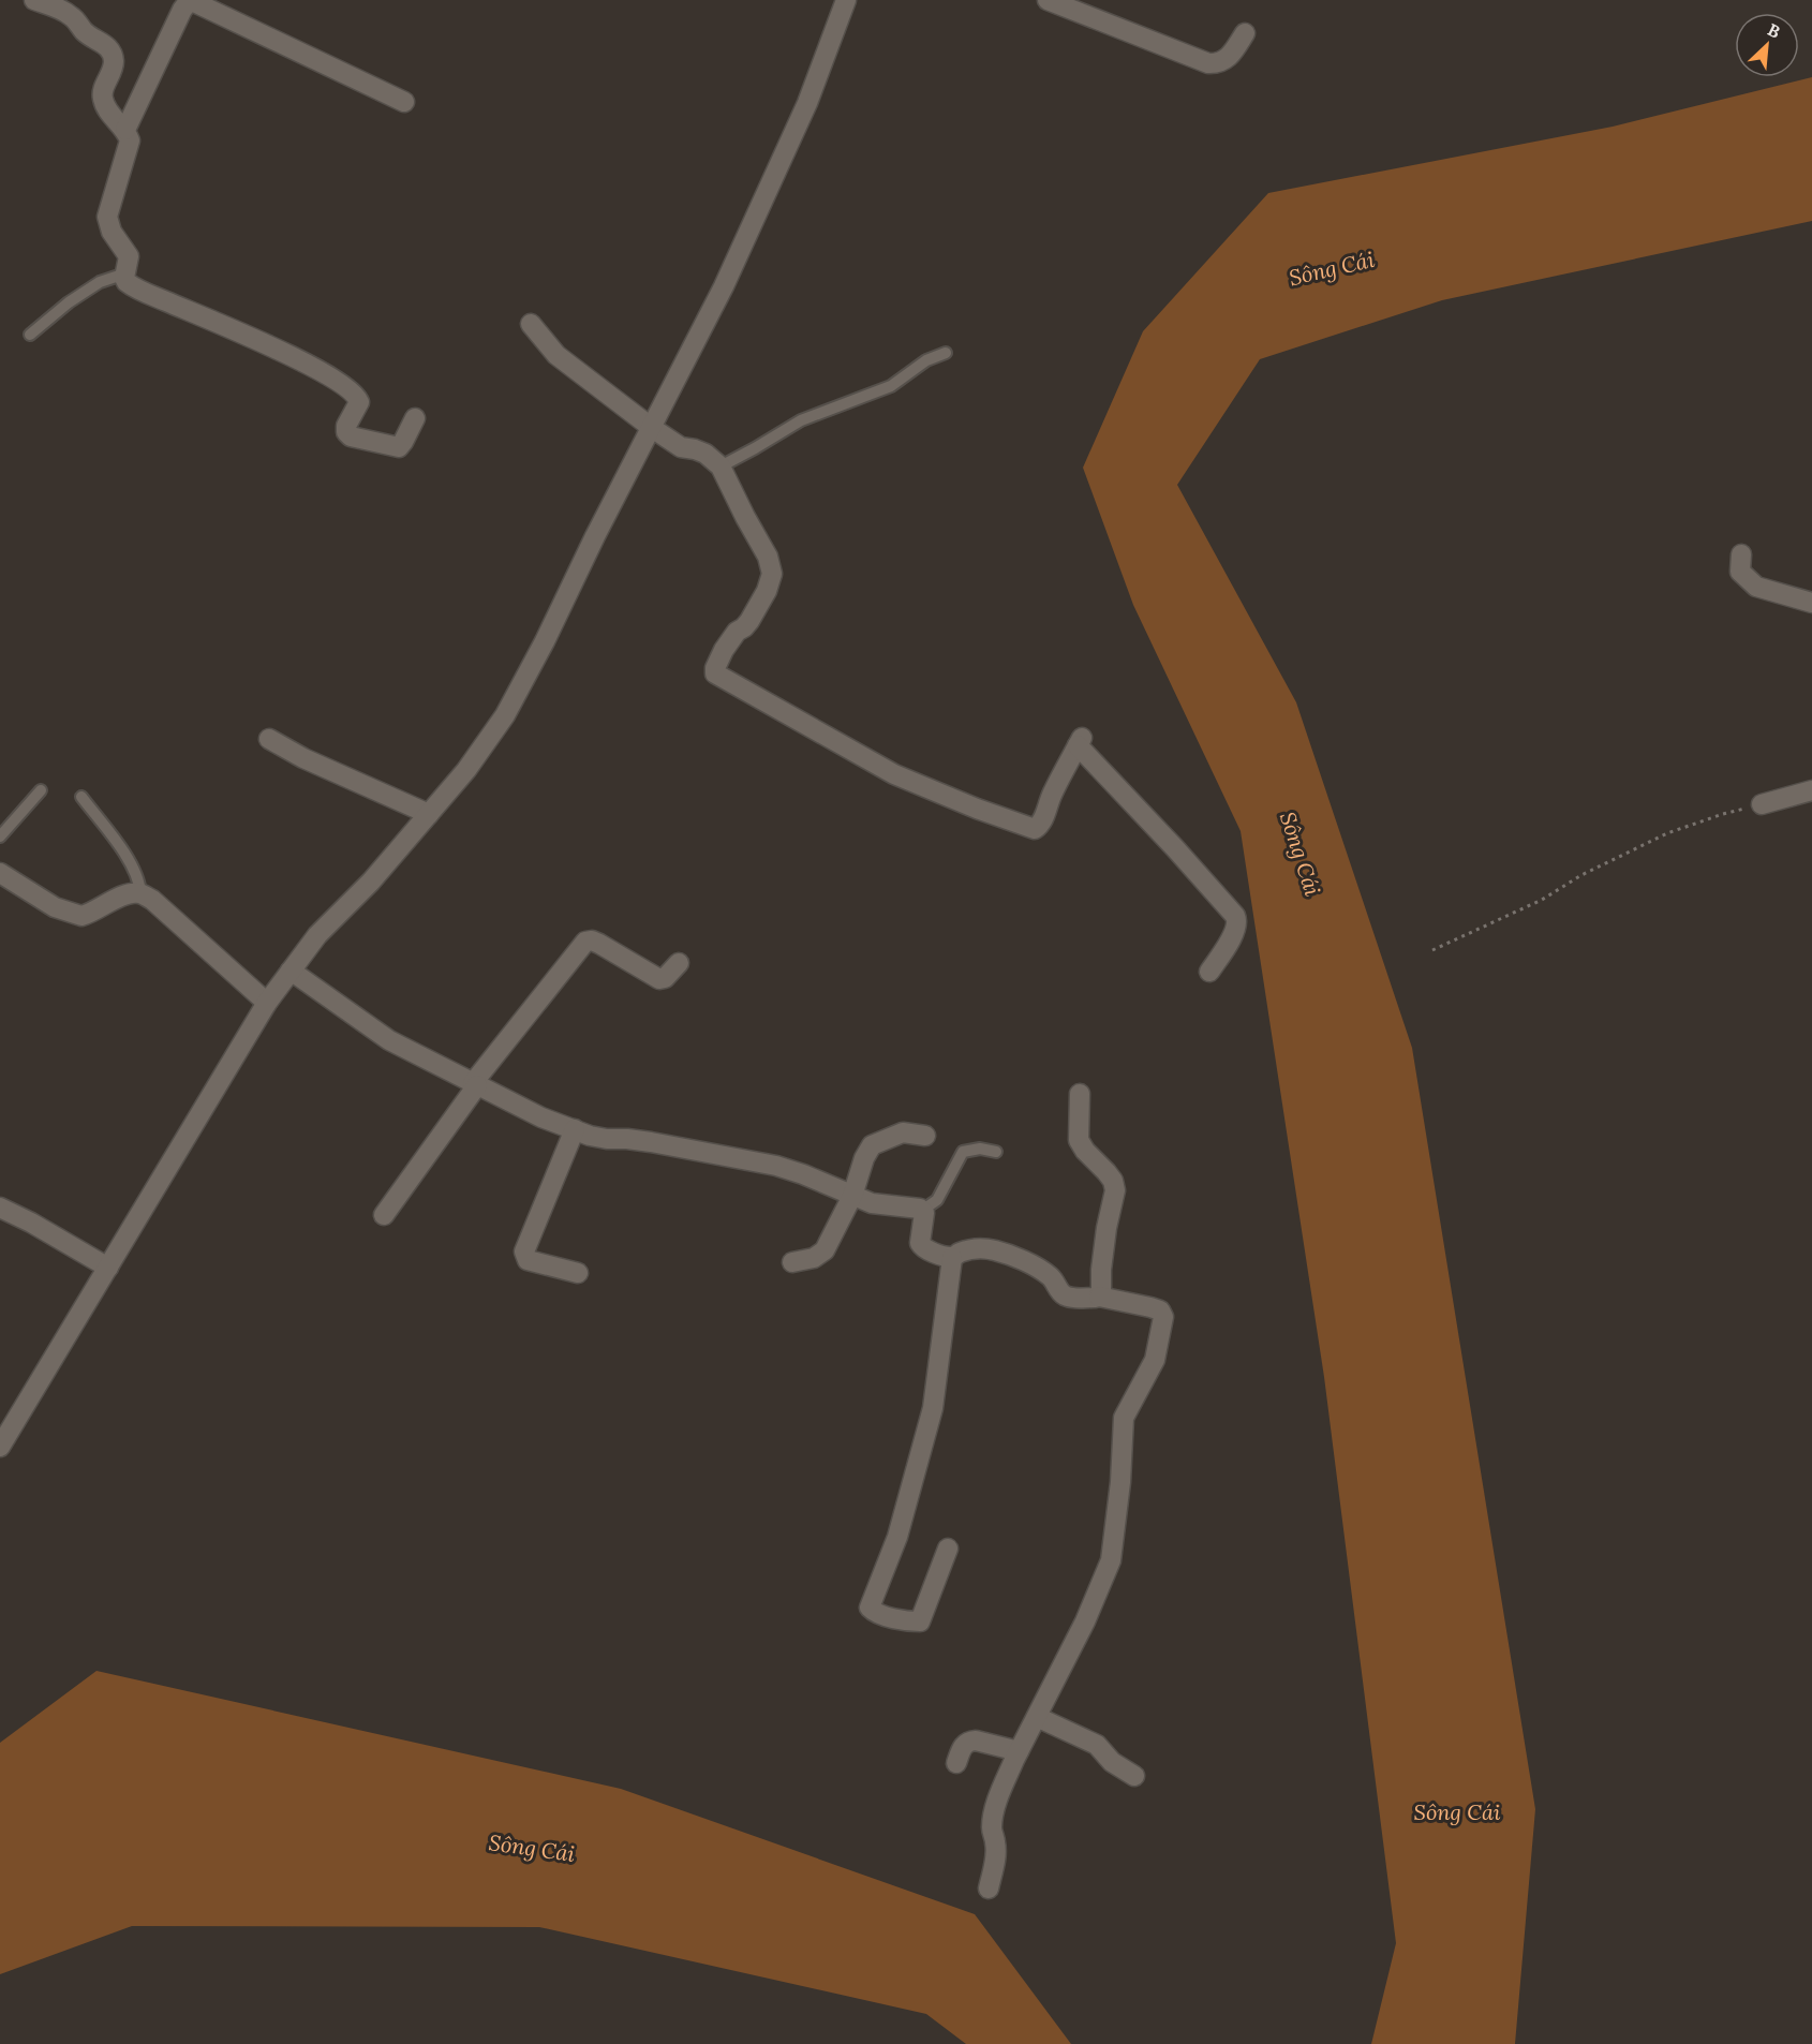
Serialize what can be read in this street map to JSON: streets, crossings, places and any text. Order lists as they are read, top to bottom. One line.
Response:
{"water":["Sông Cái"],"north":"top right"}
